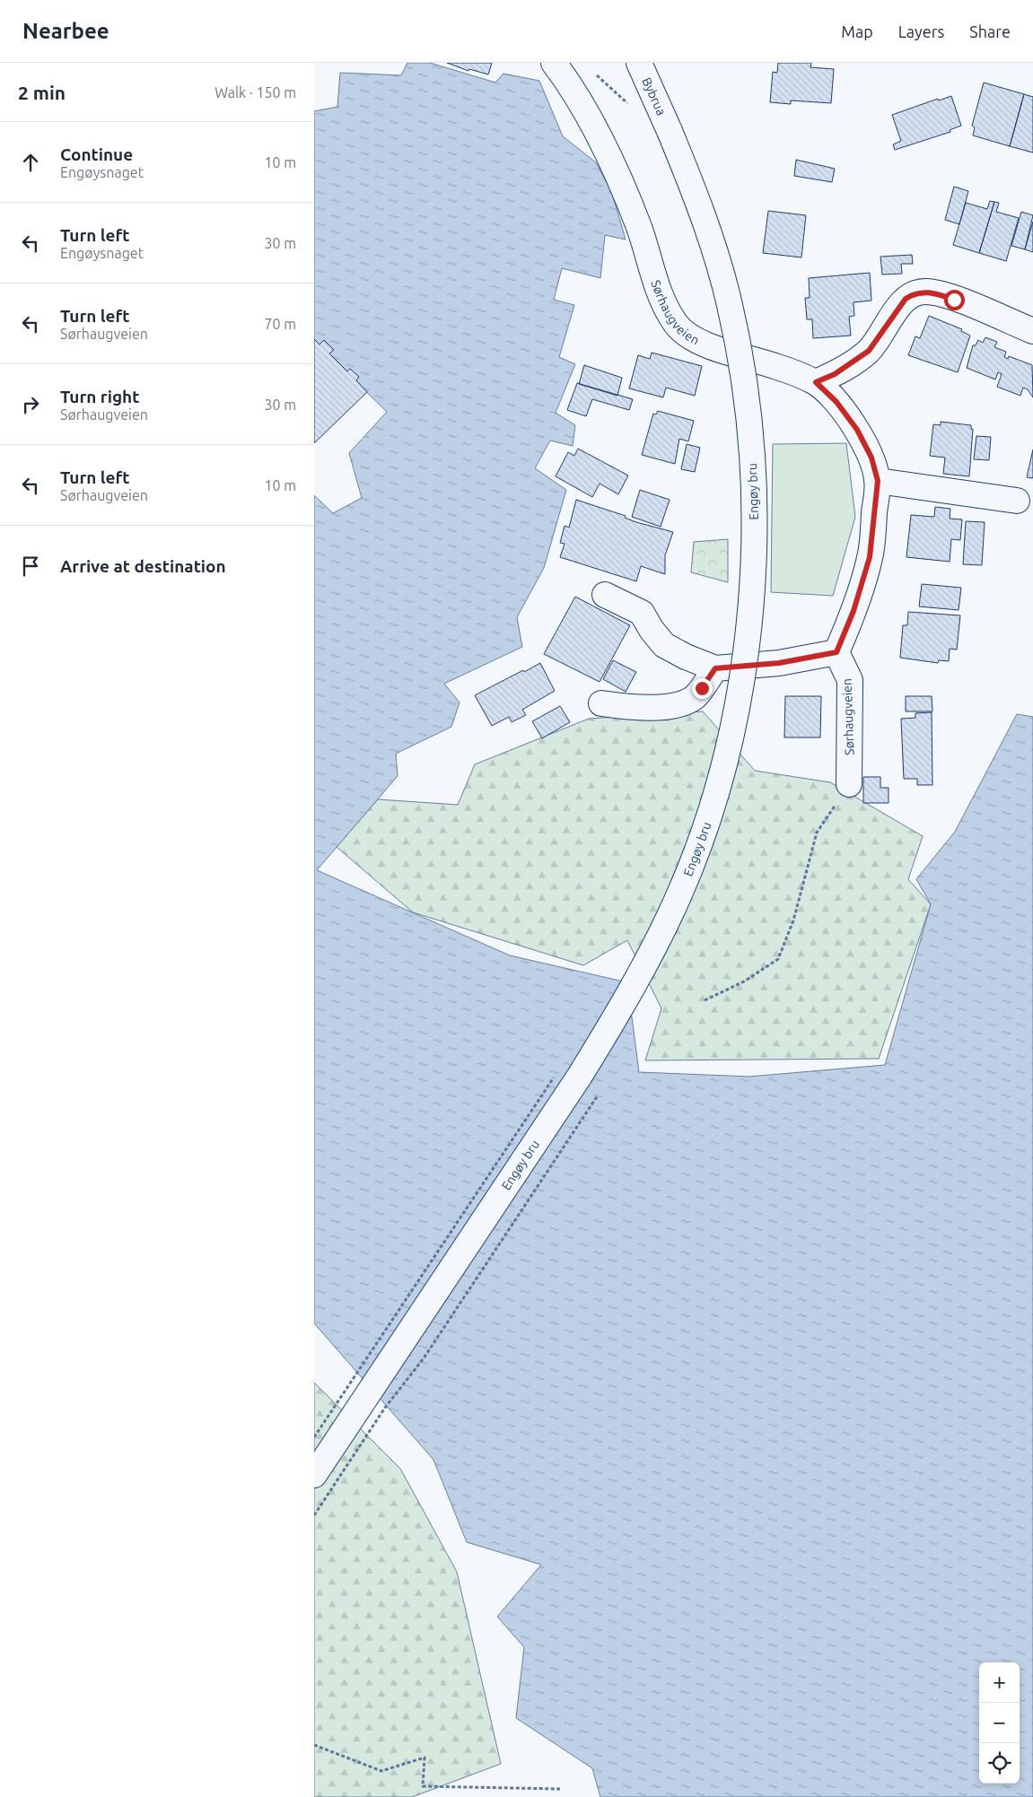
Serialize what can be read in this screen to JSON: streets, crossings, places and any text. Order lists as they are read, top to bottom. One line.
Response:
{"streets":{"street":["Bybrua","Sørhaugveien","Engøy bru"]},"crossings":[["Bybrua","Engøy bru"]],"page":{"header":"Nearbee","nav":["Map","Layers","Share"],"heading":["2 min","Walk · 150 m"],"list":[["Continue","Engøysnaget","10 m"],["Turn left","Engøysnaget","30 m"],["Turn left","Sørhaugveien","70 m"],["Turn right","Sørhaugveien","30 m"],["Turn left","Sørhaugveien","10 m"],"Arrive at destination"],"map_buttons":["+","−"]}}
